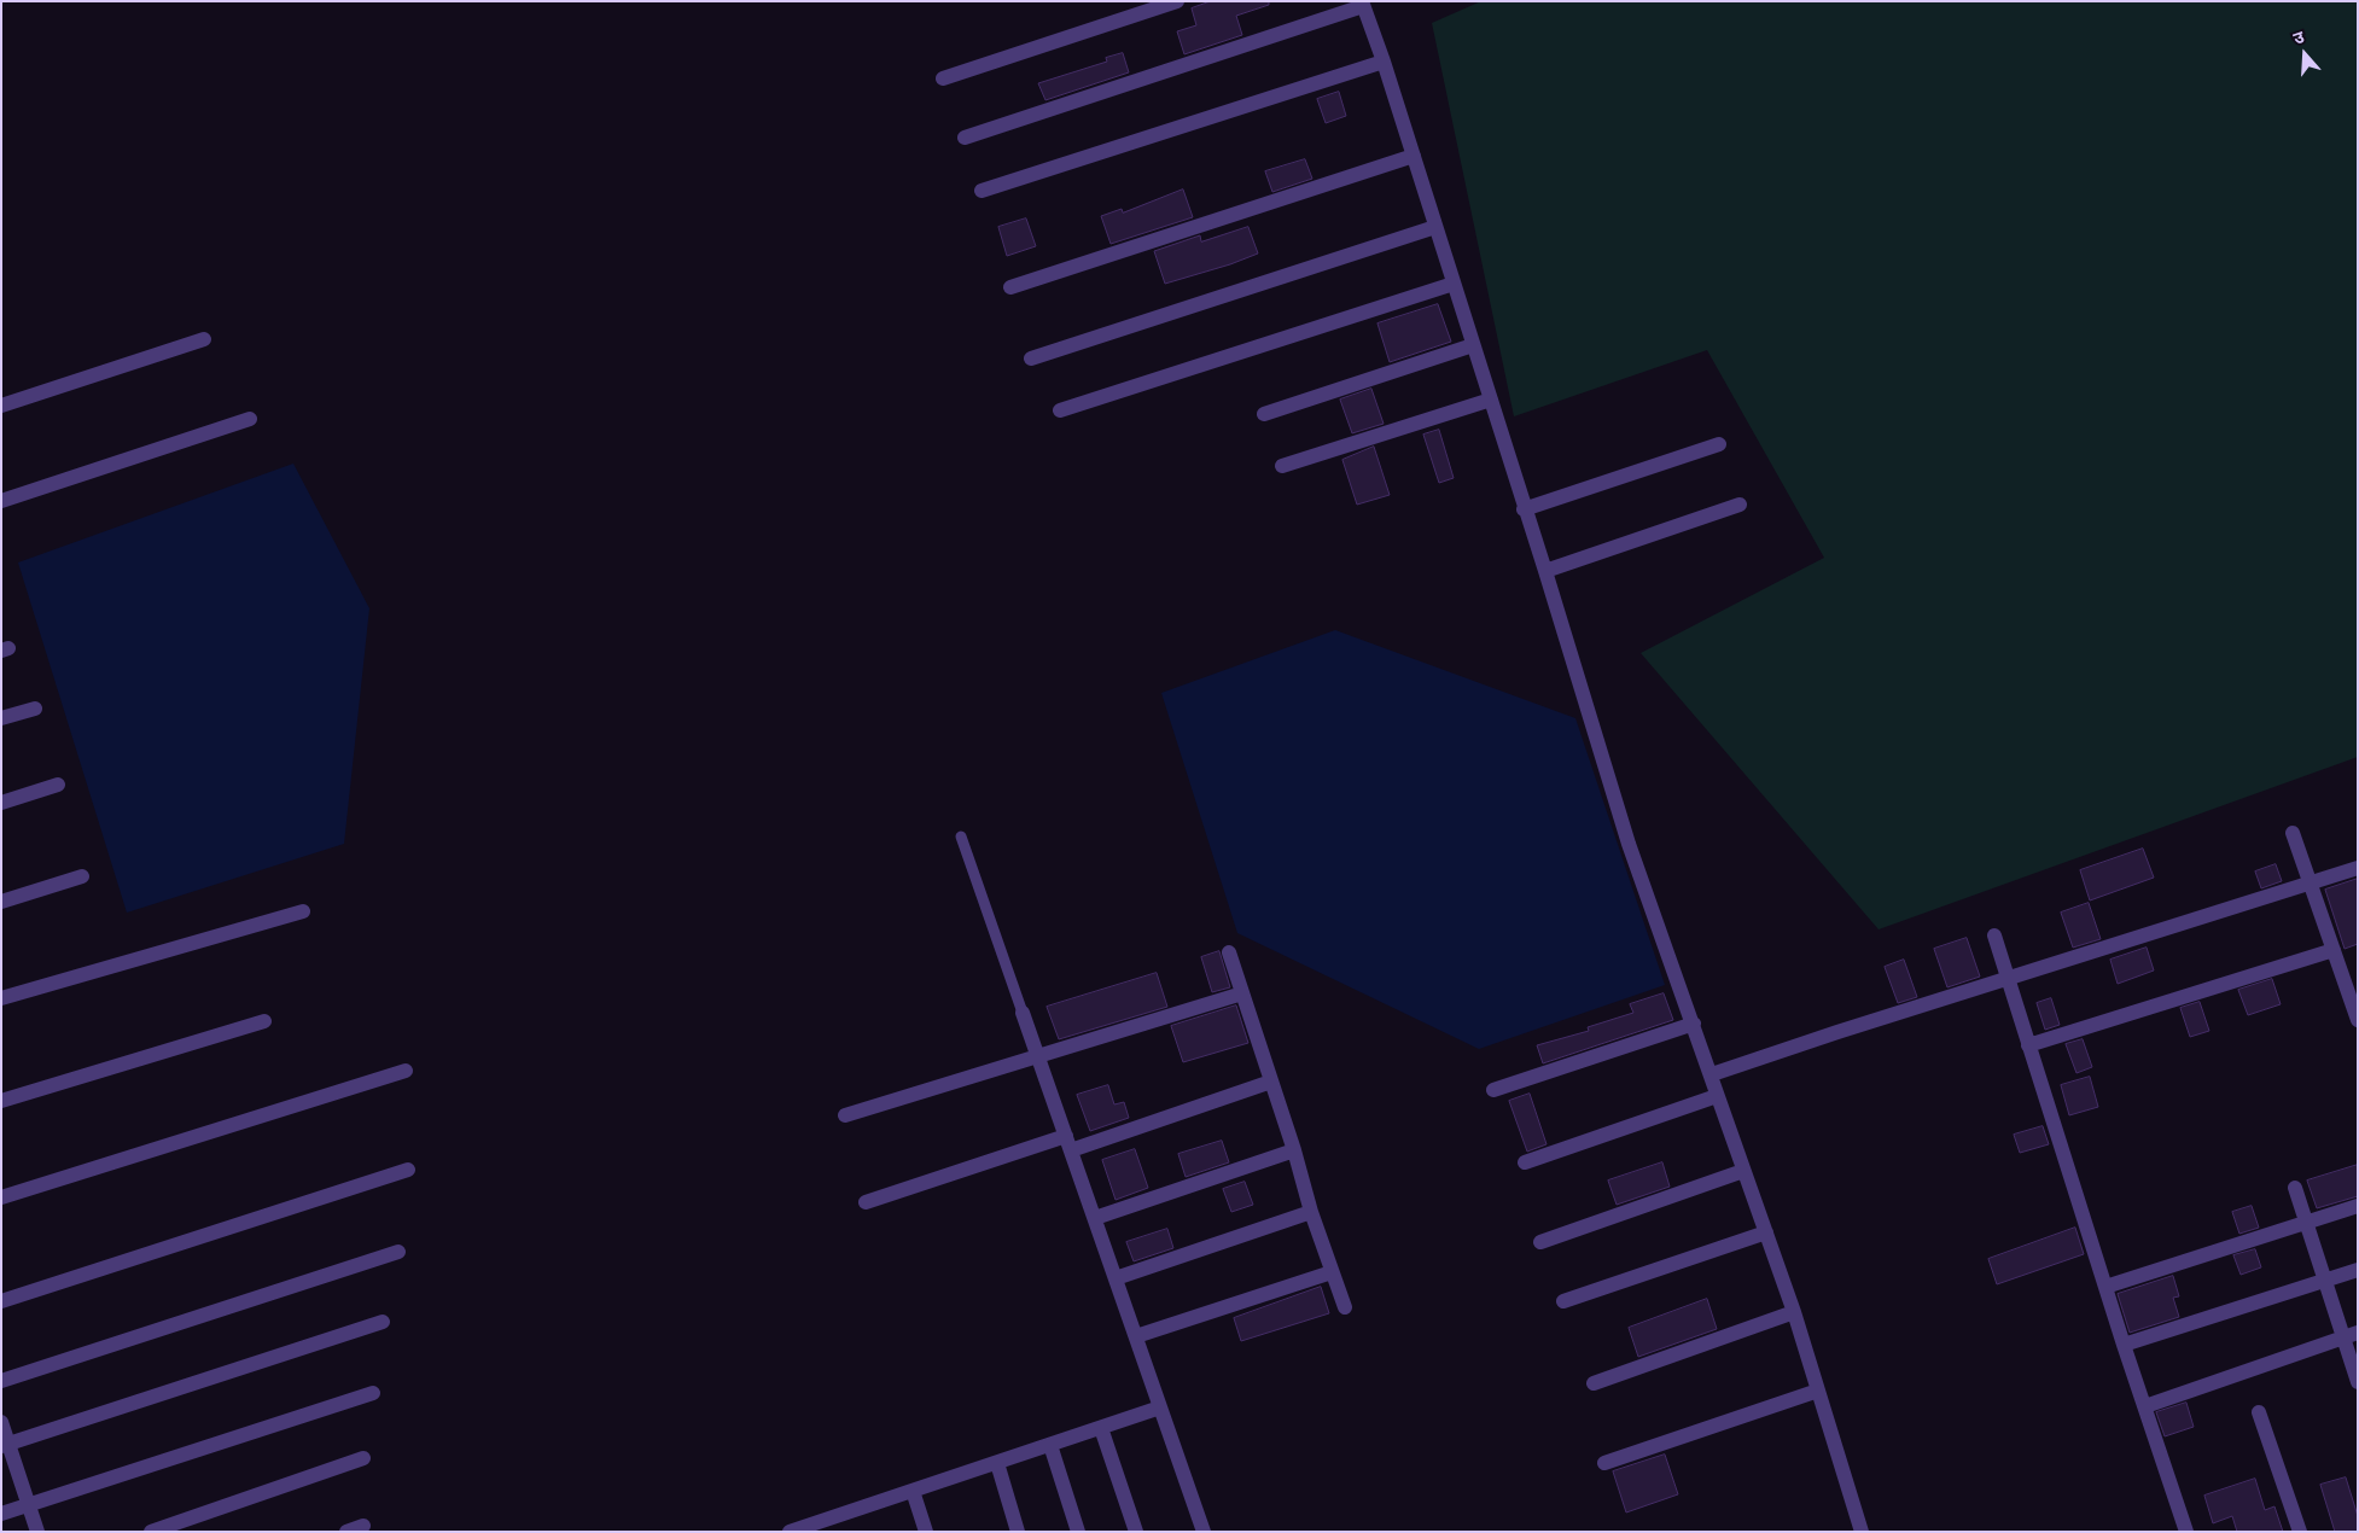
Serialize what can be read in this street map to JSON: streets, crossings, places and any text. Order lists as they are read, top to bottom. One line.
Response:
{"north":"top"}
